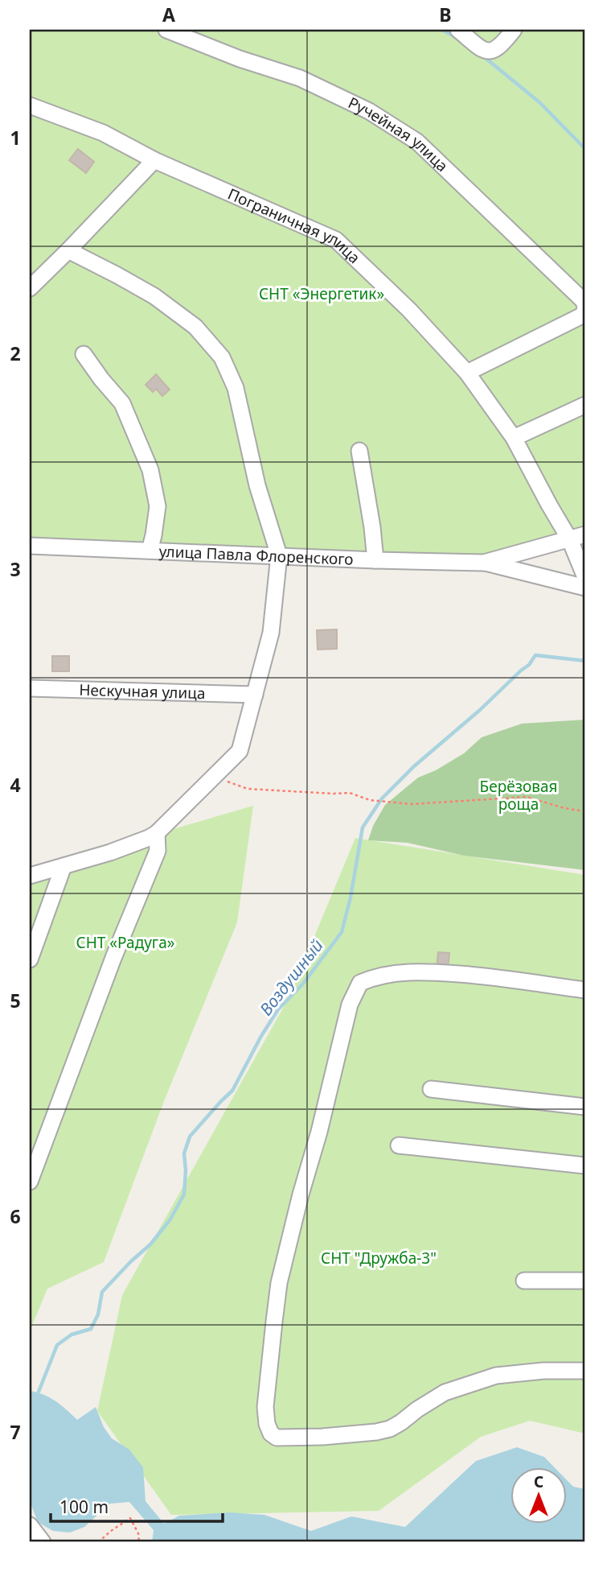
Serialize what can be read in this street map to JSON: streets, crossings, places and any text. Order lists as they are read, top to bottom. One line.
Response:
{"streets":{"street":["Ручейная улица","Пограничная улица","улица Павла Флоренского","Нескучная улица"]},"crossings":[["Ручейная улица","Пограничная улица"],["Пограничная улица","улица Павла Флоренского"]],"water":["Воздушный"],"parks":["СНТ «Энергетик»","Берёзовая роща","СНТ «Радуга»","СНТ \"Дружба-3\""],"scale_bar":"100 m","north":"top","grid":{"columns":["A","B"],"rows":["1","2","3","4","5","6","7"]}}
